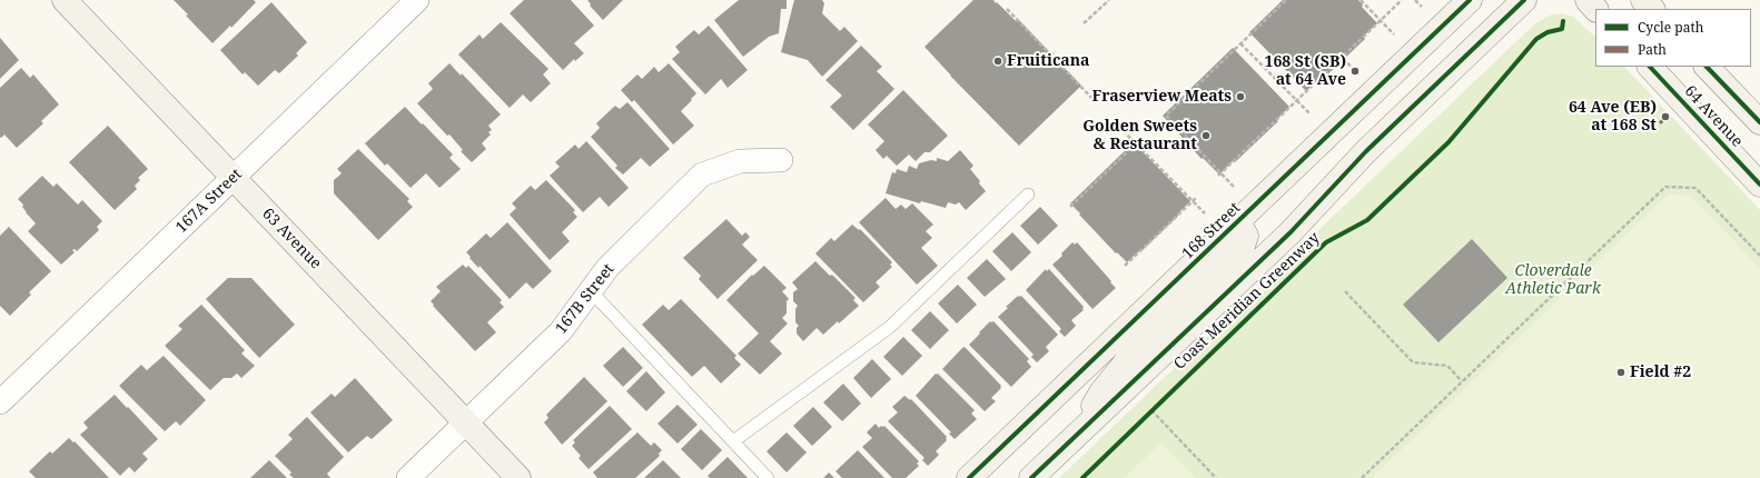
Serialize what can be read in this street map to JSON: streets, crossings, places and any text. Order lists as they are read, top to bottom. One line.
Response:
{"streets":{"main road":["64 Avenue","168 Street","63 Avenue"],"street":["167A Street","167B Street"],"cycle path":["Coast Meridian Greenway"]},"crossings":[["167A Street","63 Avenue"],["63 Avenue","167B Street"]],"parks":["Cloverdale Athletic Park"],"places":["Fruiticana","168 St (SB) at 64 Ave","Fraserview Meats","64 Ave (EB) at 168 St","Golden Sweets & Restaurant","Field #2"],"legend":["Cycle path","Path"]}
